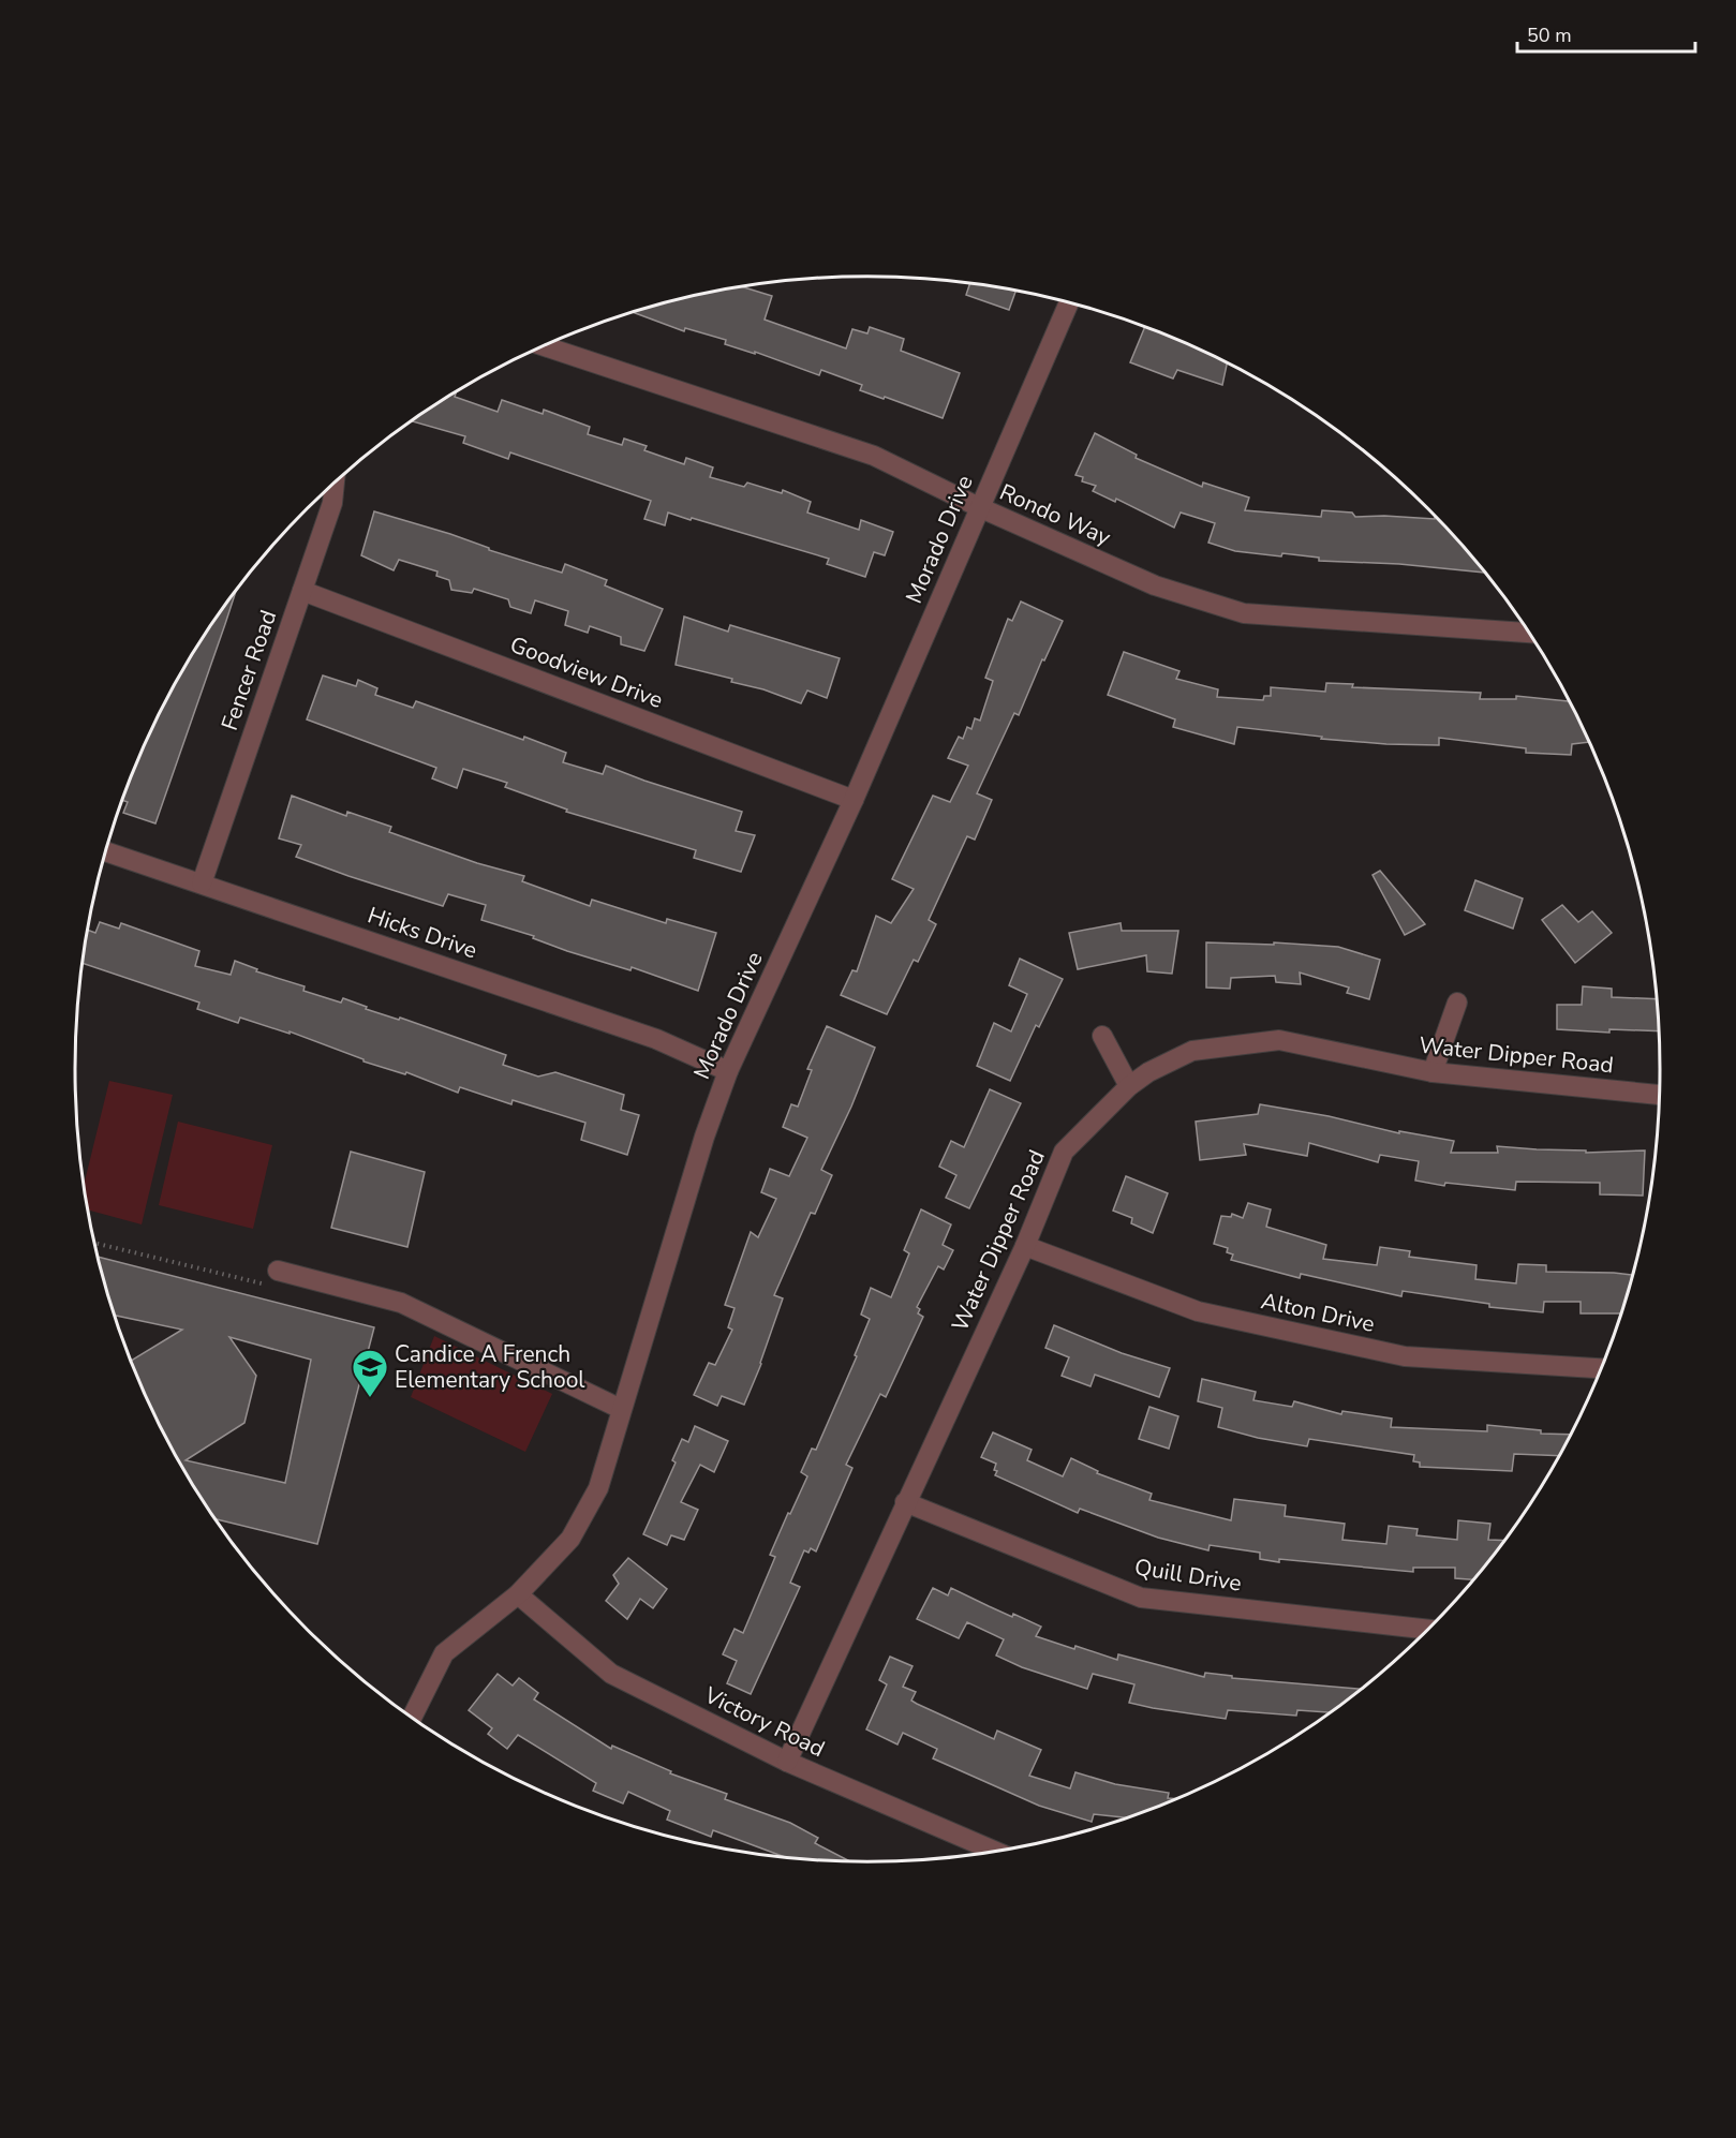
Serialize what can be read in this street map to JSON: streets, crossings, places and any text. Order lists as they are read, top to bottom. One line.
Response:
{"streets":{"street":["Rondo Way","Morado Drive","Fencer Road","Goodview Drive","Hicks Drive","Water Dipper Road","Alton Drive","Quill Drive","Victory Road"]},"crossings":[["Rondo Way","Morado Drive"],["Morado Drive","Goodview Drive"],["Morado Drive","Hicks Drive"],["Morado Drive","Victory Road"],["Fencer Road","Goodview Drive"],["Fencer Road","Hicks Drive"],["Water Dipper Road","Alton Drive"],["Water Dipper Road","Quill Drive"],["Water Dipper Road","Victory Road"]],"places":{"school or university":["Candice A French Elementary School"]},"scale_bar":"50 m"}
